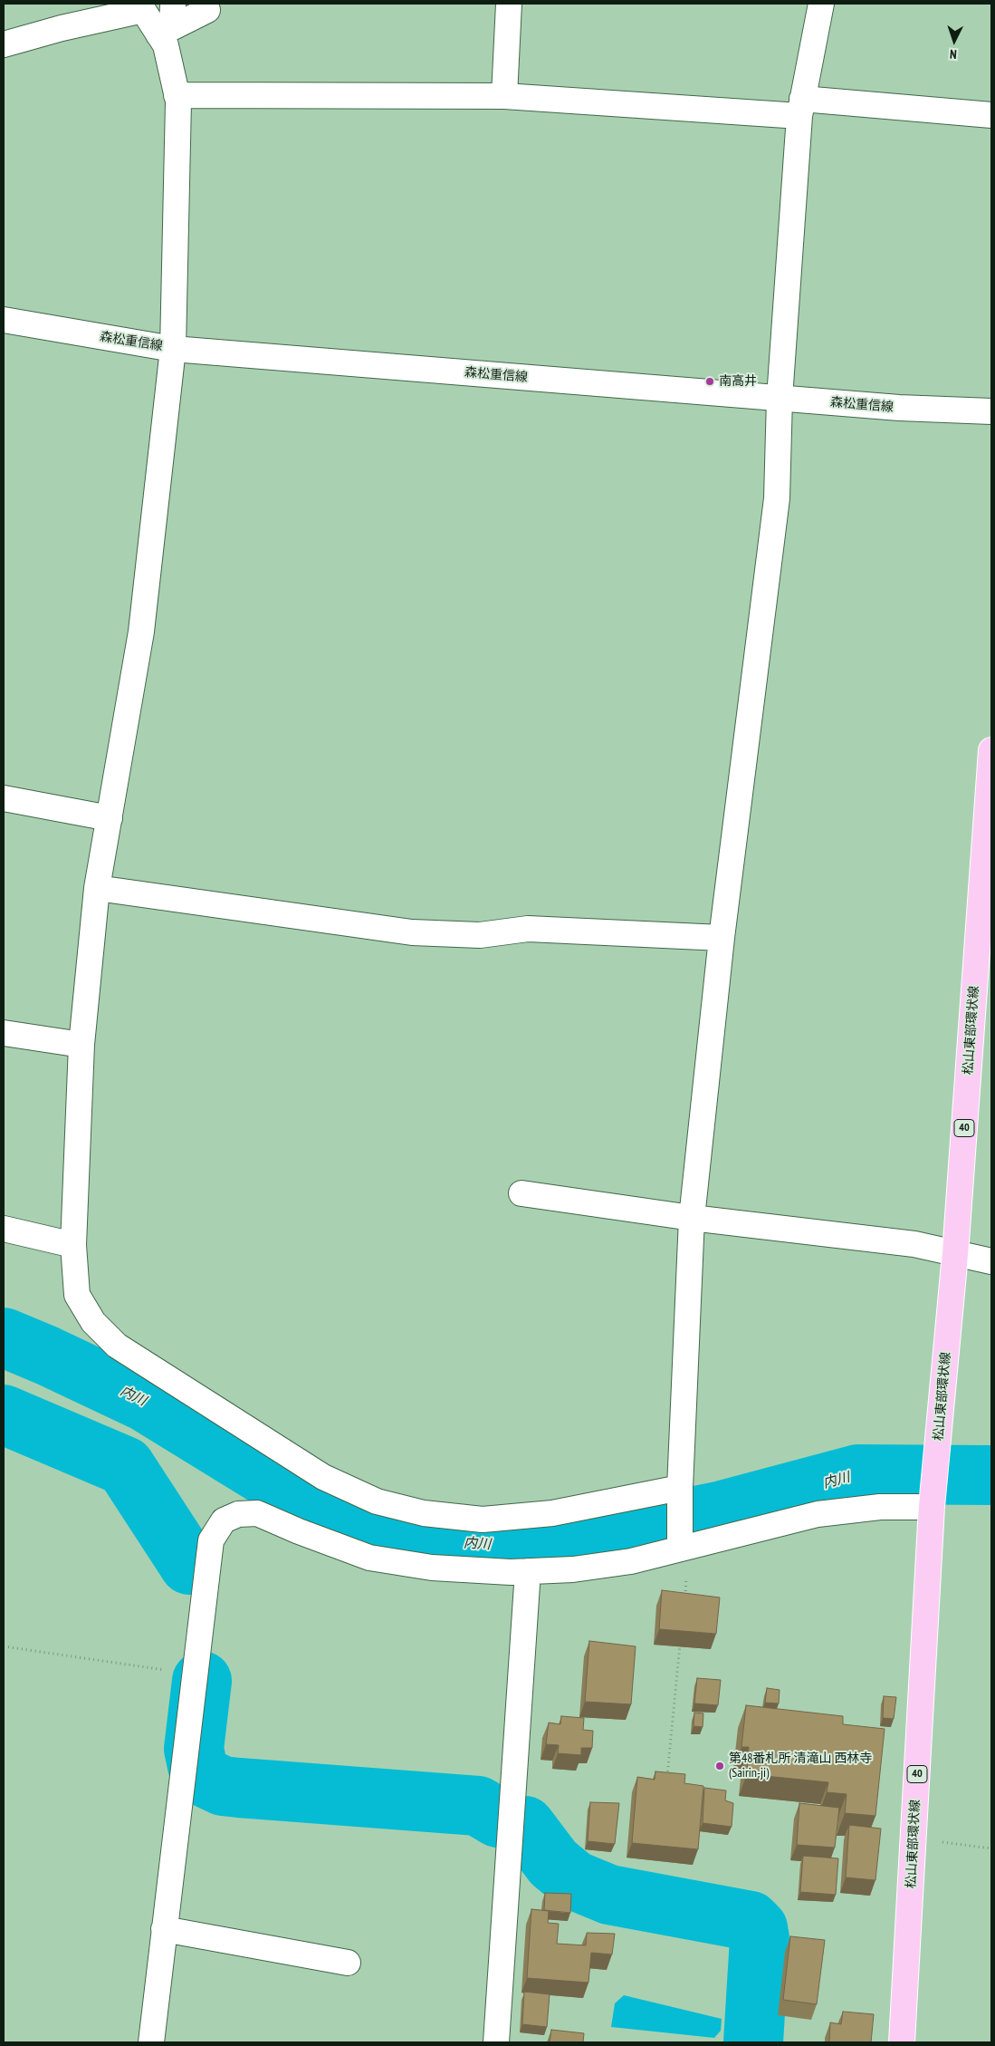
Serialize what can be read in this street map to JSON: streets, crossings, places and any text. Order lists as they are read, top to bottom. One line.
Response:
{"streets":{"main road":["松山東部環状線","40"],"street":["森松重信線"]},"water":["内川"],"places":["南高井","第48番札所 清滝山 西林寺 (Sairin-ji)"],"north":"bottom"}
